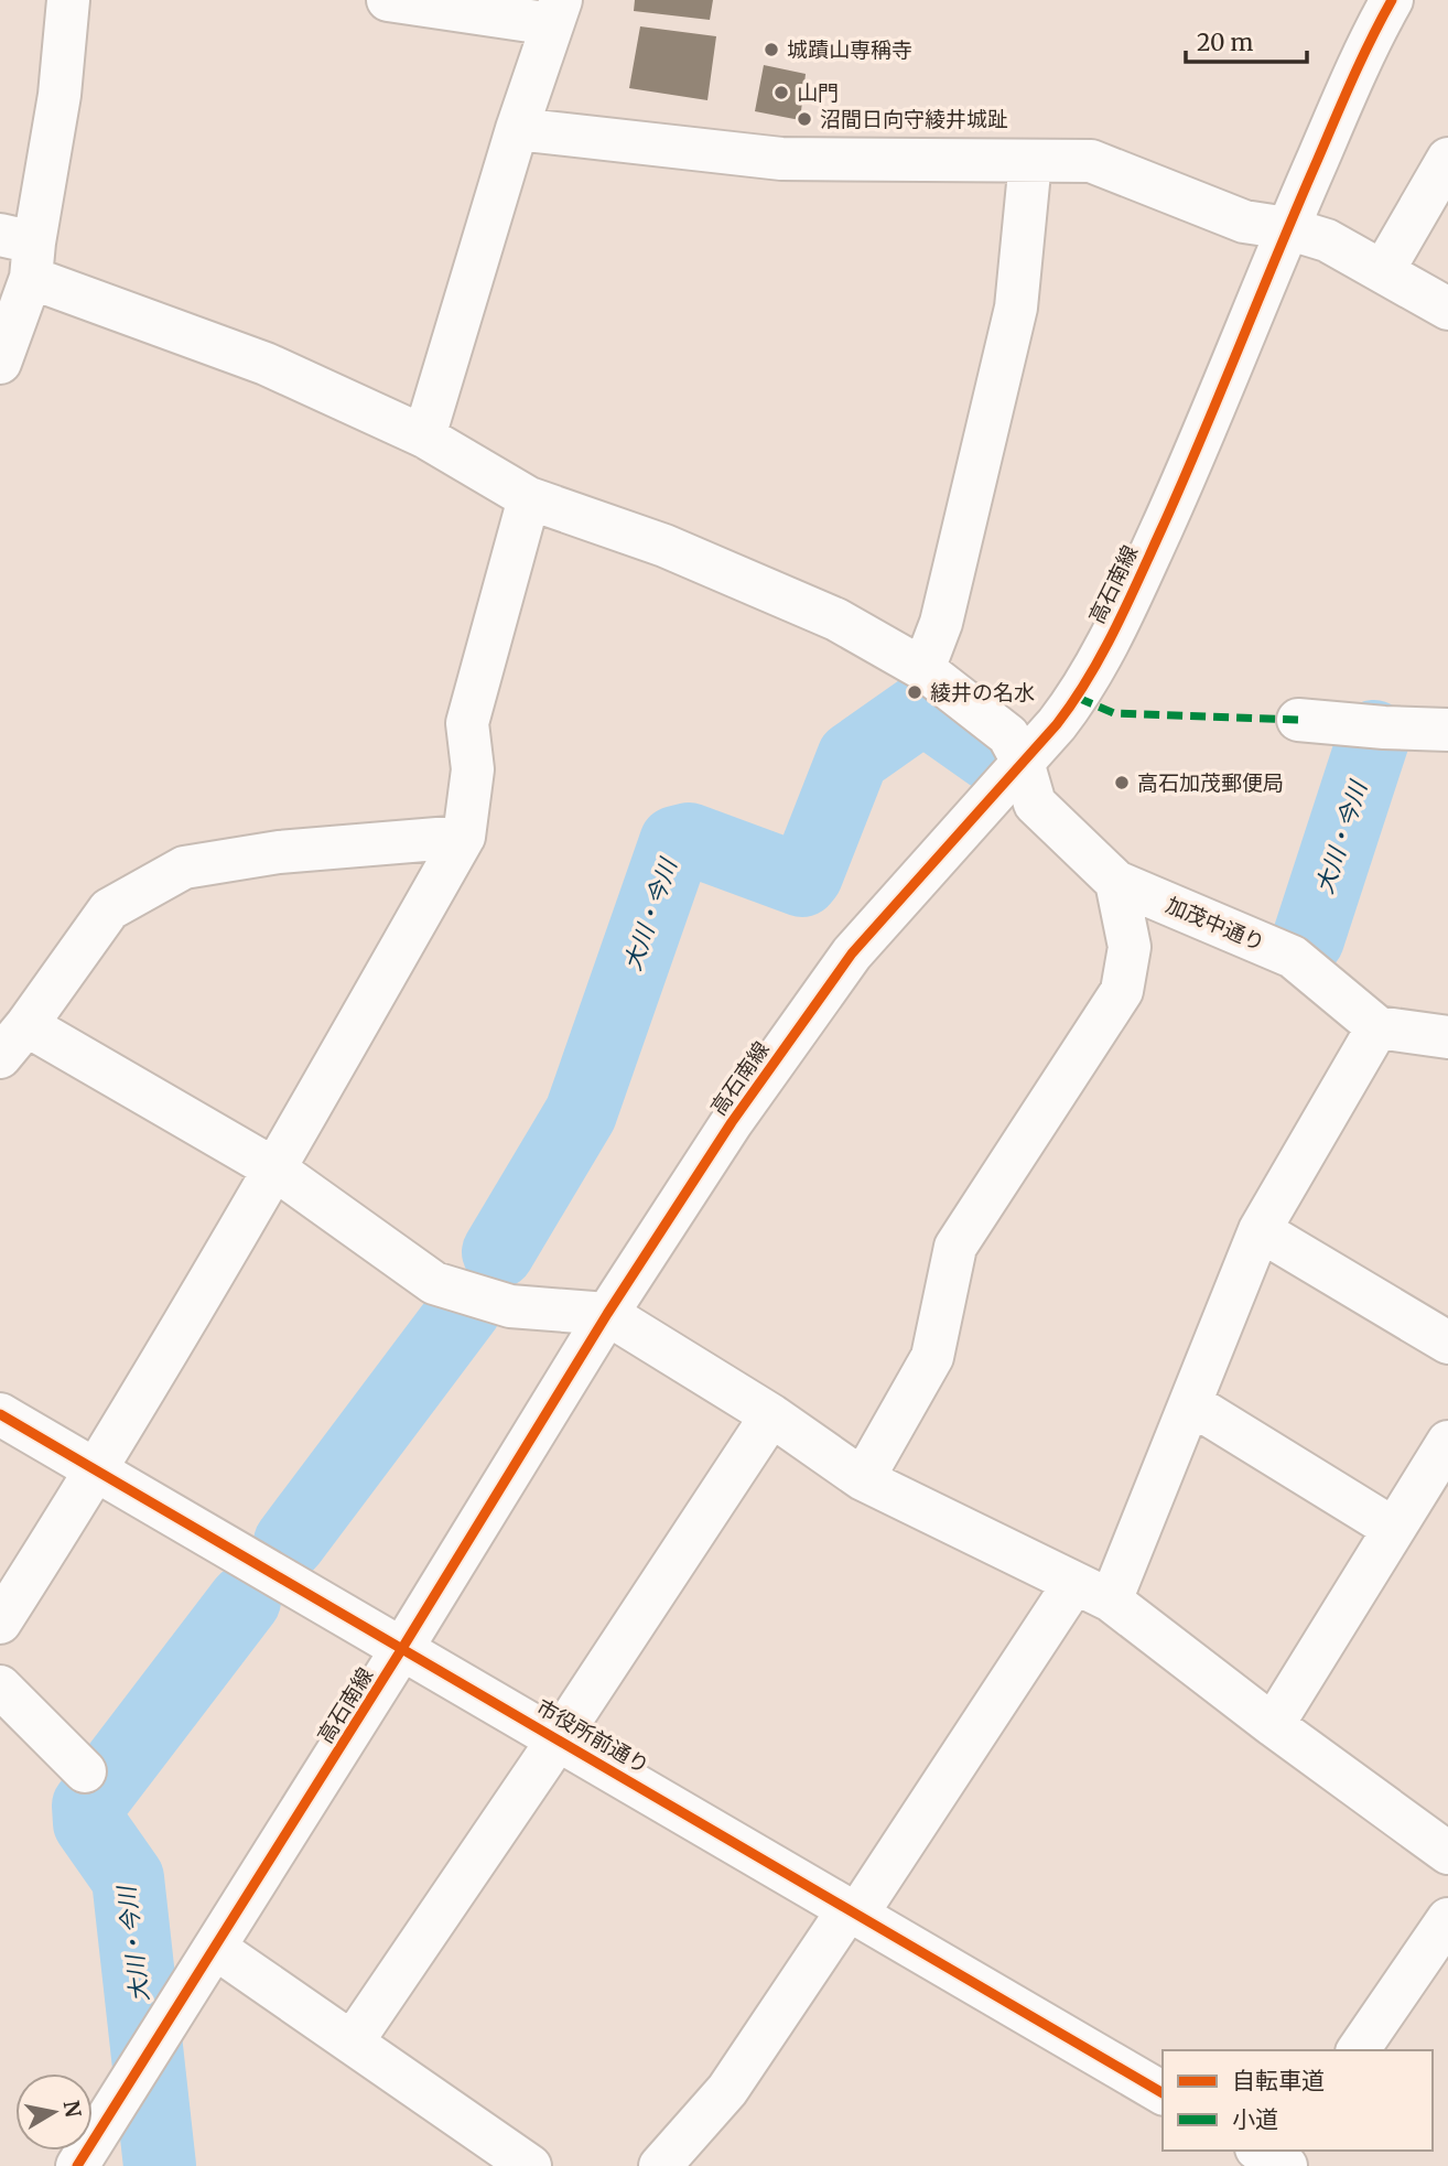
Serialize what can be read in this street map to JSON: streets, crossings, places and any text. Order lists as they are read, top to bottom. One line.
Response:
{"streets":{"street":["高石南線","加茂中通り","市役所前通り"]},"crossings":[["高石南線","加茂中通り"],["高石南線","市役所前通り"]],"water":["大川・今川"],"places":["城蹟山専稱寺","山門","沼間日向守綾井城趾","綾井の名水","高石加茂郵便局"],"legend":["自転車道","小道"],"scale_bar":"20 m","north":"right"}
